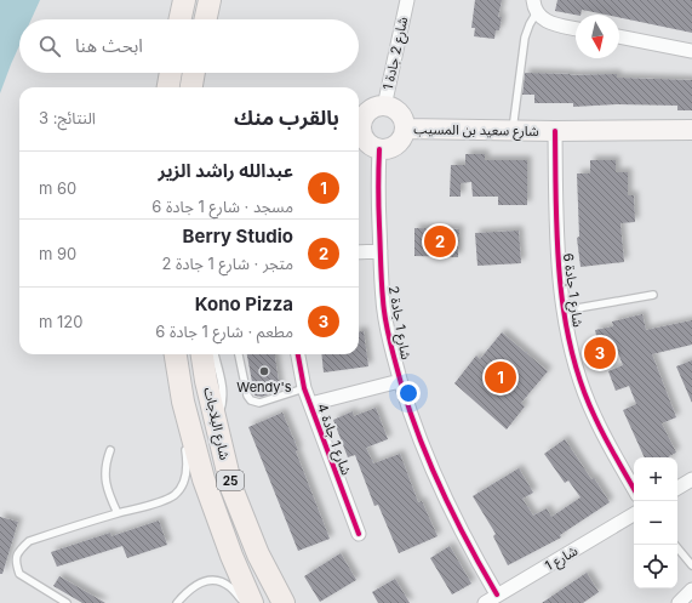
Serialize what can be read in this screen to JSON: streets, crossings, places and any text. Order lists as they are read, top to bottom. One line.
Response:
{"streets":{"main road":["شارع البلاجات","25"],"street":["شارع 2 جادة 1","شارع سعيد بن المسيب","شارع 1 جادة 6","شارع 1 جادة 2","شارع 1 جادة 4","شارع 1"]},"crossings":[["شارع سعيد بن المسيب","شارع 1 جادة 6"],["شارع 1 جادة 2","شارع 1 جادة 4"],["شارع 1 جادة 2","شارع 1"]],"places":["Wendy's"],"north":"bottom","page":{"search":"ابحث هنا","heading":["بالقرب منك","النتائج: 3"],"list":[{"mark":"1","name":"عبدالله راشد الزير","note":"مسجد · شارع 1 جادة 6","value":"60 m"},{"mark":"2","name":"Berry Studio","note":"متجر · شارع 1 جادة 2","value":"90 m"},{"mark":"3","name":"Kono Pizza","note":"مطعم · شارع 1 جادة 6","value":"120 m"}],"pins":["2","3","1"],"map_buttons":["+","−"]}}
